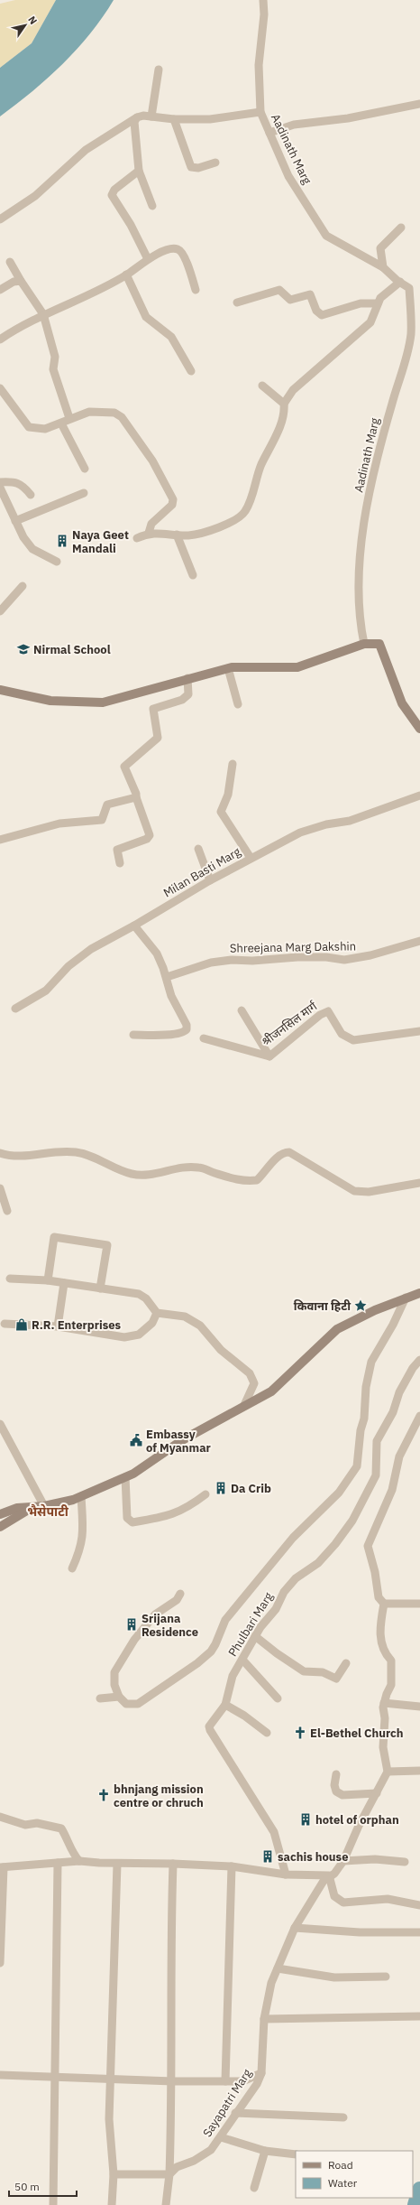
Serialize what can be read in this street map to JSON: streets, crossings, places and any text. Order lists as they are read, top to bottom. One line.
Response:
{"streets":{"street":["Aadinath Marg","Milan Basti Marg","Shreejana Marg Dakshin","श्रीजनसिल मार्ग","Phulbari Marg","Sayapatri Marg"]},"districts":["भैसेपाटी"],"places":{"building":["Naya Geet Mandali","Da Crib","Srijana Residence","hotel of orphan","sachis house"],"school or university":["Nirmal School"],"place":["किवाना हिटी"],"shop":["R.R. Enterprises"],"public building":["Embassy of Myanmar"],"church":["El-Bethel Church","bhnjang mission centre or chruch"]},"legend":["Road","Water"],"scale_bar":"50 m","north":"top right"}
